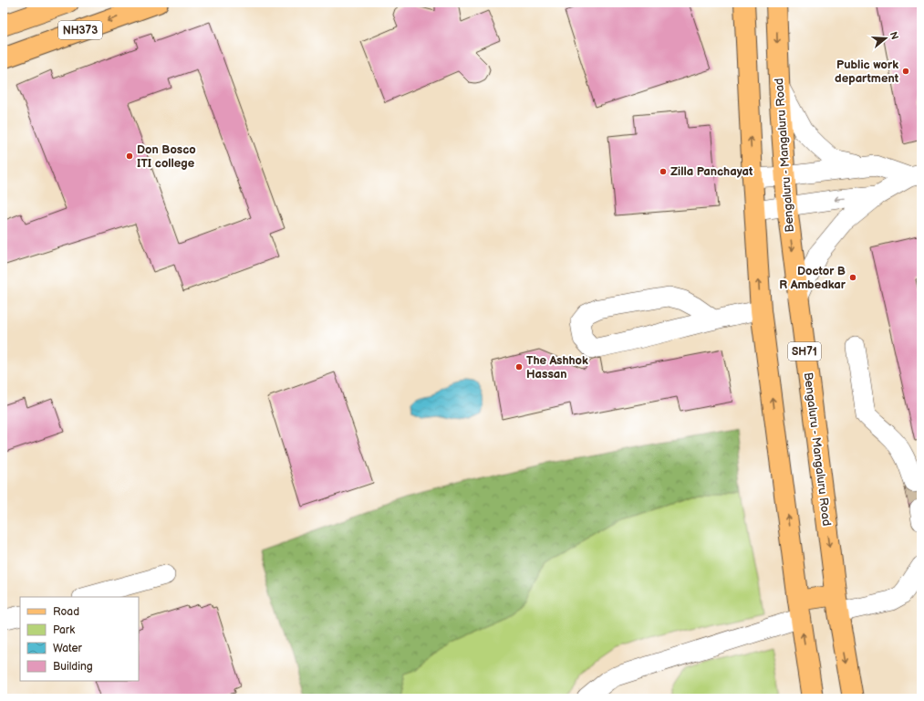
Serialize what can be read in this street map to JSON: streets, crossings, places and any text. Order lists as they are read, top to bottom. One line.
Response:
{"streets":{"main road":["NH373","Bengaluru - Mangaluru Road","SH71"]},"places":["Public work department","Don Bosco ITI college","Zilla Panchayat","Doctor B R Ambedkar","The Ashhok Hassan"],"legend":["Road","Park","Water","Building"],"north":"right"}
